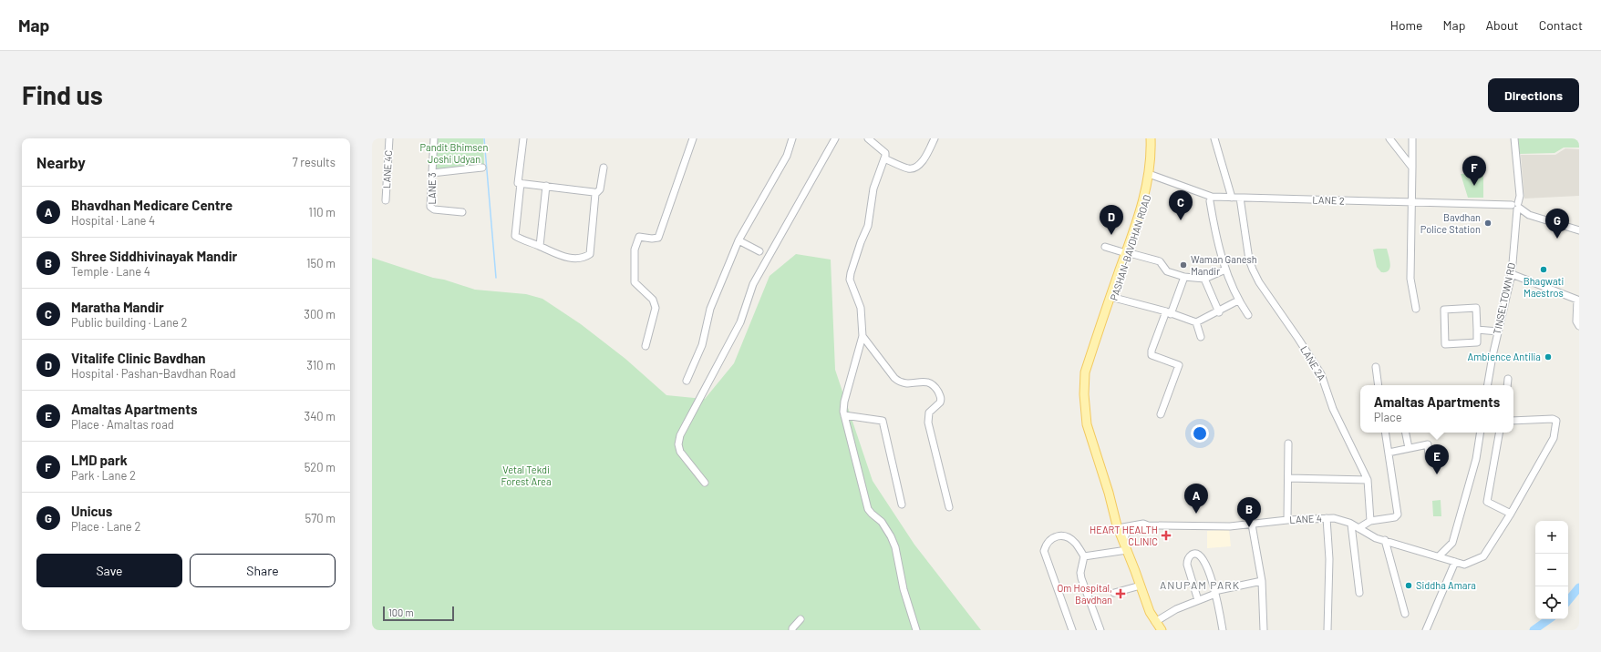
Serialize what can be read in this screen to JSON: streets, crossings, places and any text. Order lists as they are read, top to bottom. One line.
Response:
{"streets":{"main road":["PASHAN-BAVDHAN ROAD"],"street":["LANE 4C","LANE 3","LANE 2","TINSELTOWN RD","LANE 2A","LANE 4"]},"crossings":[["LANE 2","PASHAN-BAVDHAN ROAD"],["LANE 2","TINSELTOWN RD"],["LANE 2","LANE 2A"],["PASHAN-BAVDHAN ROAD","LANE 4"]],"districts":["ANUPAM PARK"],"parks":["Pandit Bhimsen Joshi Udyan","Vetal Tekdi Forest Area"],"places":{"other":["Bavdhan Police Station","Waman Ganesh Mandir","Bhagwati Maestros","Ambience Antilia","Siddha Amara"],"health":["HEART HEALTH CLINIC","Om Hospital, Bavdhan"]},"scale_bar":"100 m","page":{"header":"Map","nav":["Home","Map","About","Contact"],"buttons":["Directions",["Save","Share"]],"title":"Find us","heading":["Nearby","7 results"],"pins":["F","C","D","G","E","A","B"],"list":[{"mark":"A","name":"Bhavdhan Medicare Centre","note":"Hospital · Lane 4","value":"110 m"},{"mark":"B","name":"Shree Siddhivinayak Mandir","note":"Temple · Lane 4","value":"150 m"},{"mark":"C","name":"Maratha Mandir","note":"Public building · Lane 2","value":"300 m"},{"mark":"D","name":"Vitalife Clinic Bavdhan","note":"Hospital · Pashan-Bavdhan Road","value":"310 m"},{"mark":"E","name":"Amaltas Apartments","note":"Place · Amaltas road","value":"340 m"},{"mark":"F","name":"LMD park","note":"Park · Lane 2","value":"520 m"},{"mark":"G","name":"Unicus","note":"Place · Lane 2","value":"570 m"}],"popup":["Amaltas Apartments","Place"],"map_buttons":["+","−"],"scale":"100 m"}}
